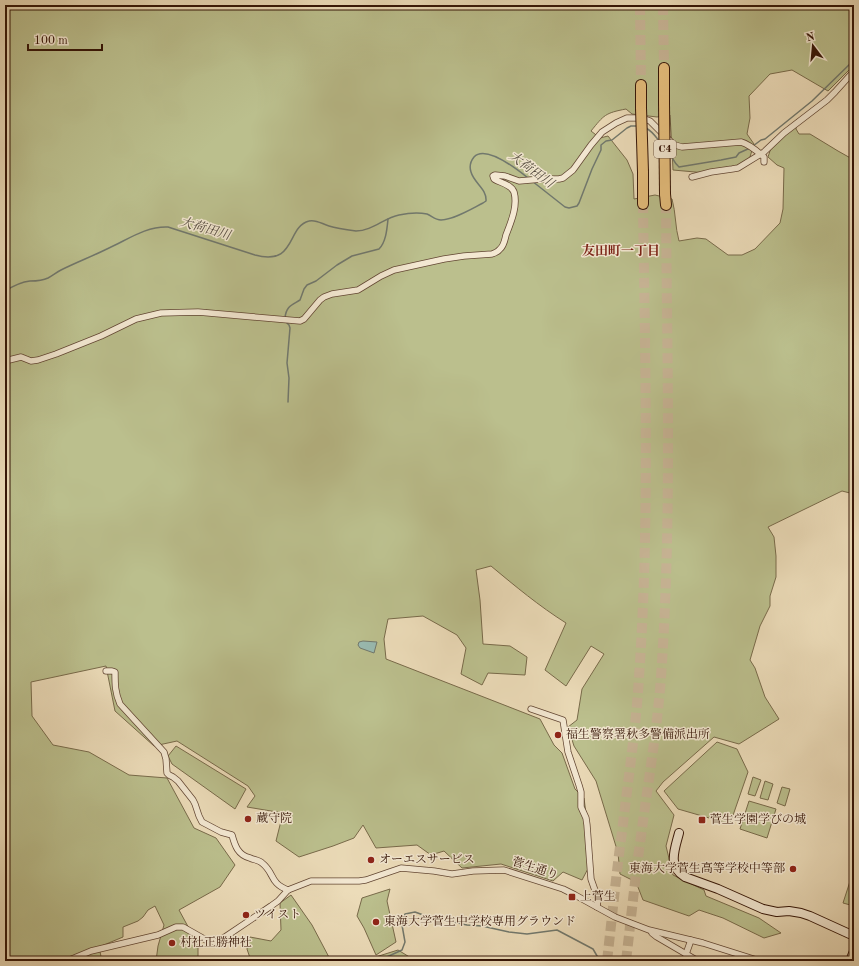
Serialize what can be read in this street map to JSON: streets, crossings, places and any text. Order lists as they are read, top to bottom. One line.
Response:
{"streets":{"highway":["C4"],"street":["菅生通り"]},"districts":["友田町一丁目"],"water":["大荷田川"],"places":{"other":["福生警察署秋多警備派出所","蔵守院","オーエスサービス","東海大学菅生高等学校中等部","ツイスト","東海大学菅生中学校専用グラウンド","村社正勝神社"],"transit":["菅生学園学びの城","上菅生"]},"scale_bar":"100 m","north":"top"}
